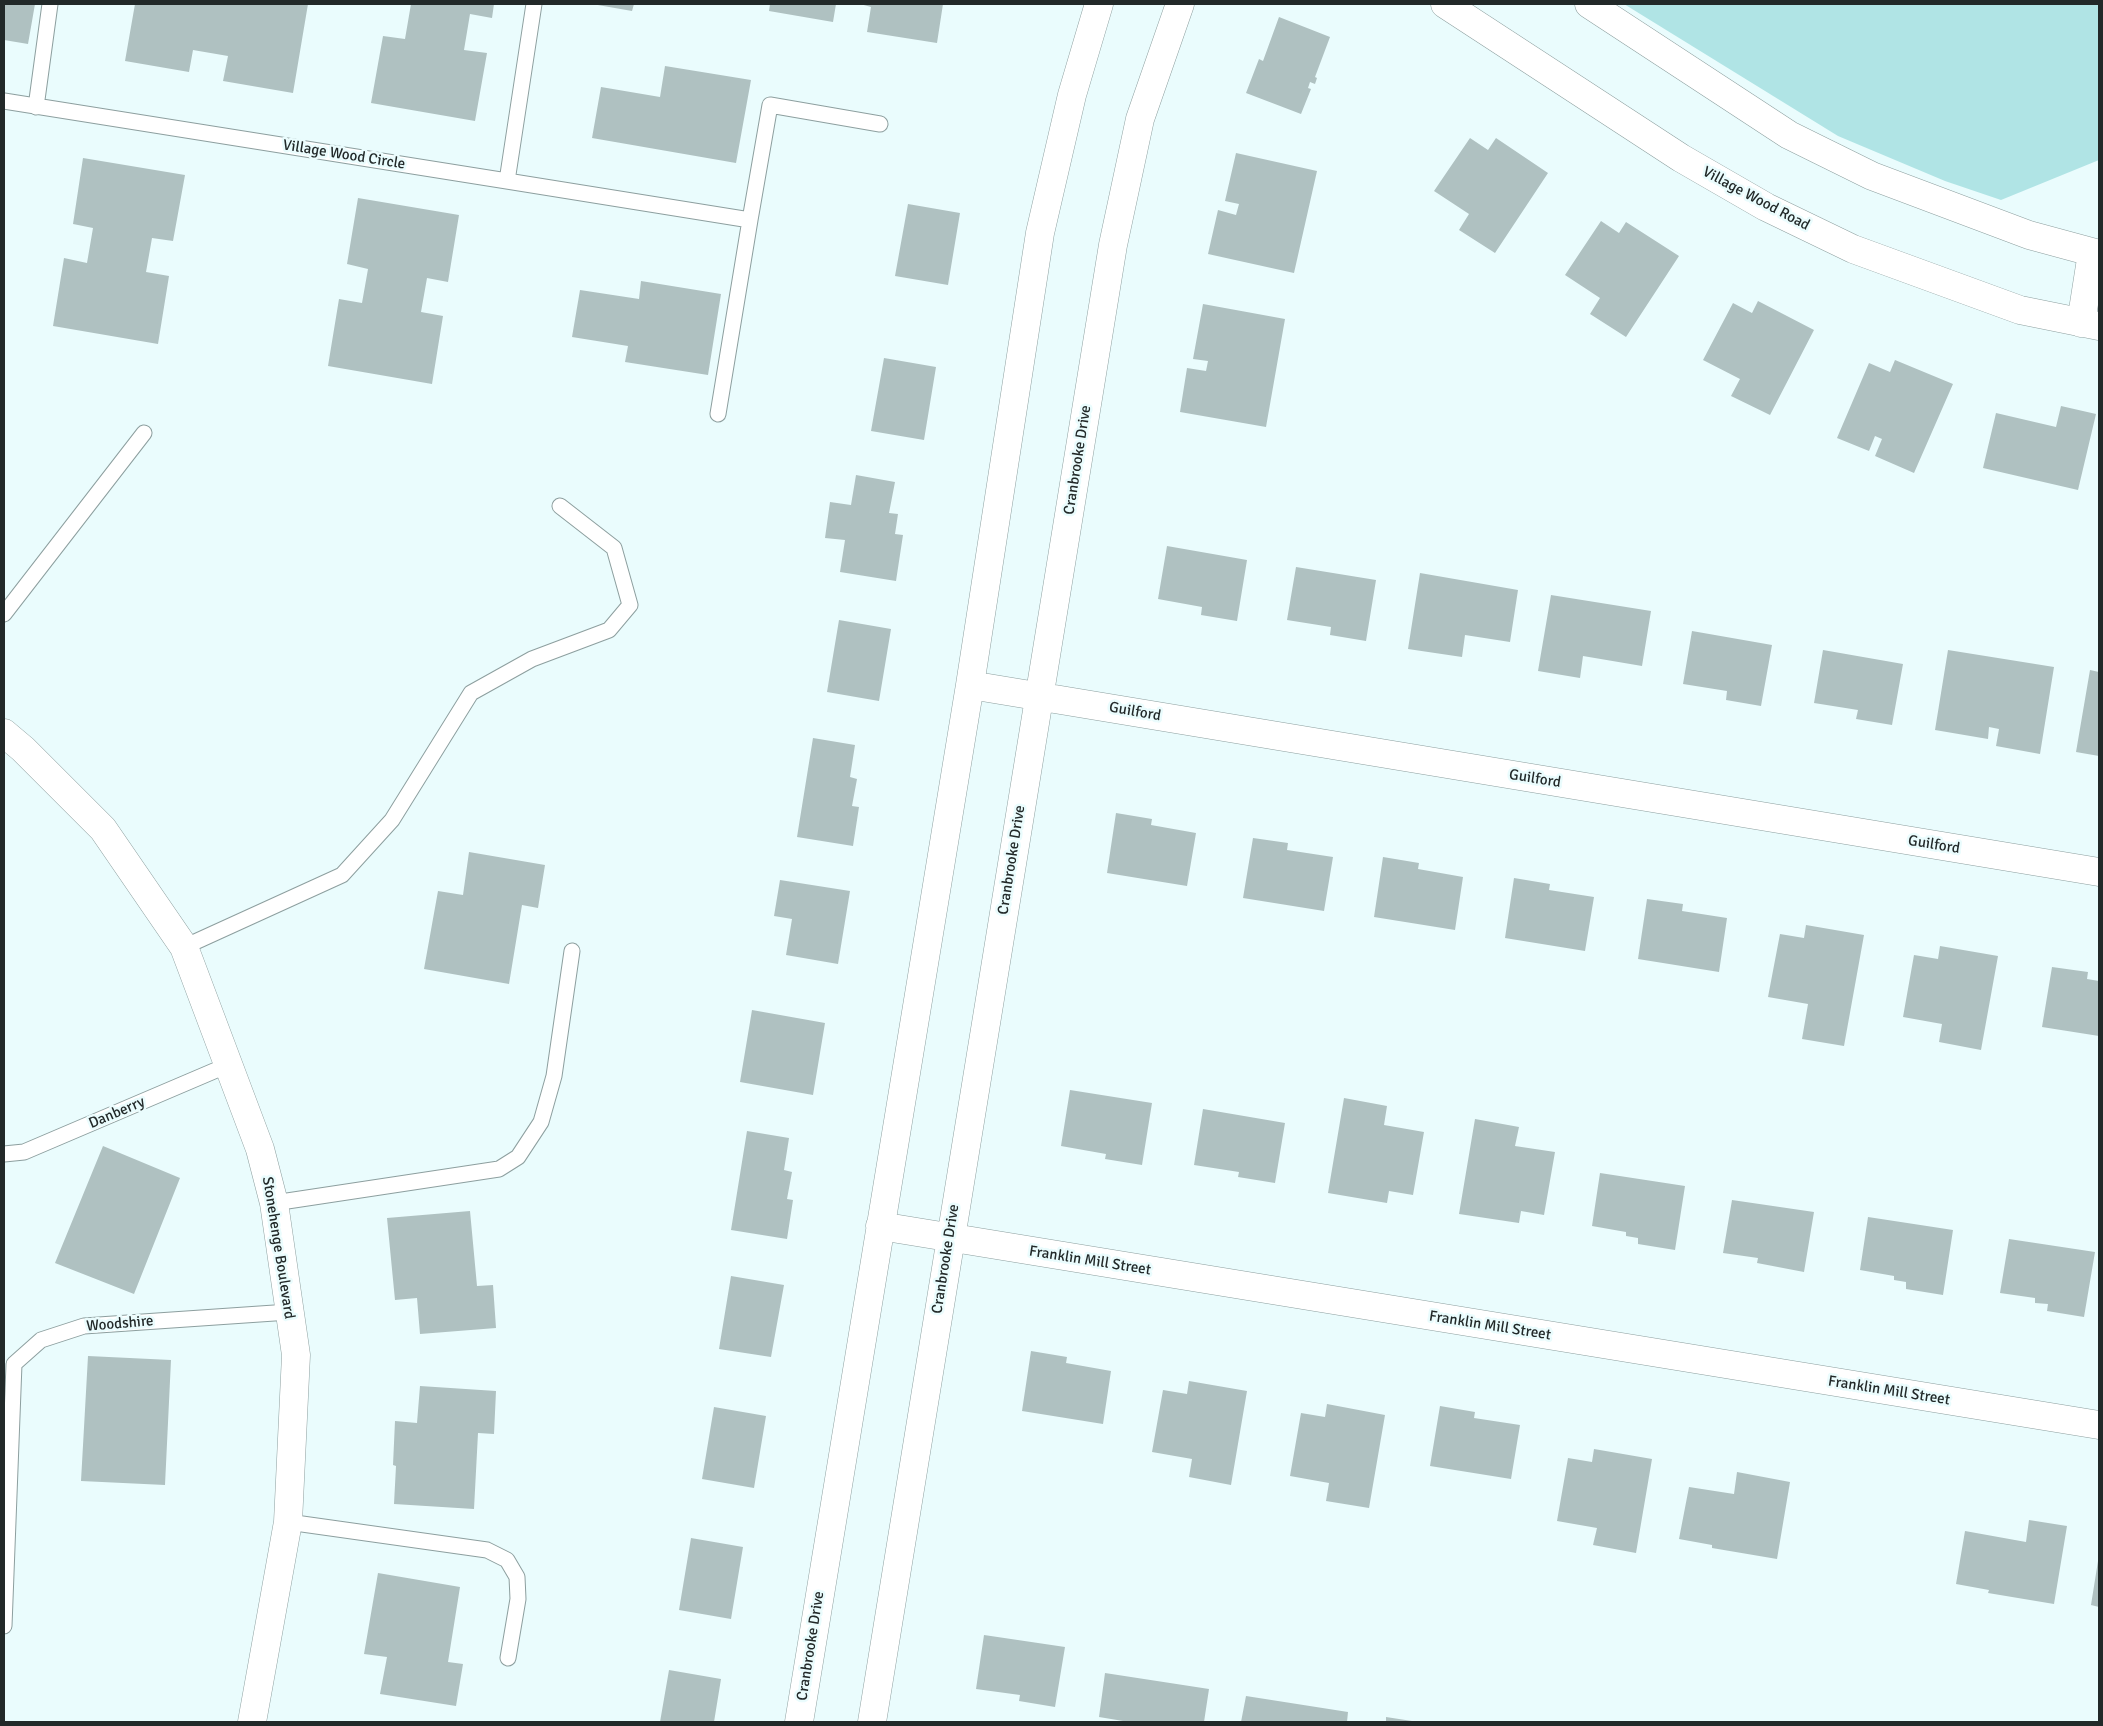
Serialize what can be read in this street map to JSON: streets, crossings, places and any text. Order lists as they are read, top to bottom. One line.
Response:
{"streets":{"street":["Village Wood Road","Cranbrooke Drive","Guilford","Stonehenge Boulevard","Franklin Mill Street"],"lane":["Village Wood Circle","Danberry","Woodshire"]},"crossings":[["Cranbrooke Drive","Guilford"],["Cranbrooke Drive","Franklin Mill Street"],["Danberry","Stonehenge Boulevard"],["Stonehenge Boulevard","Woodshire"]]}
